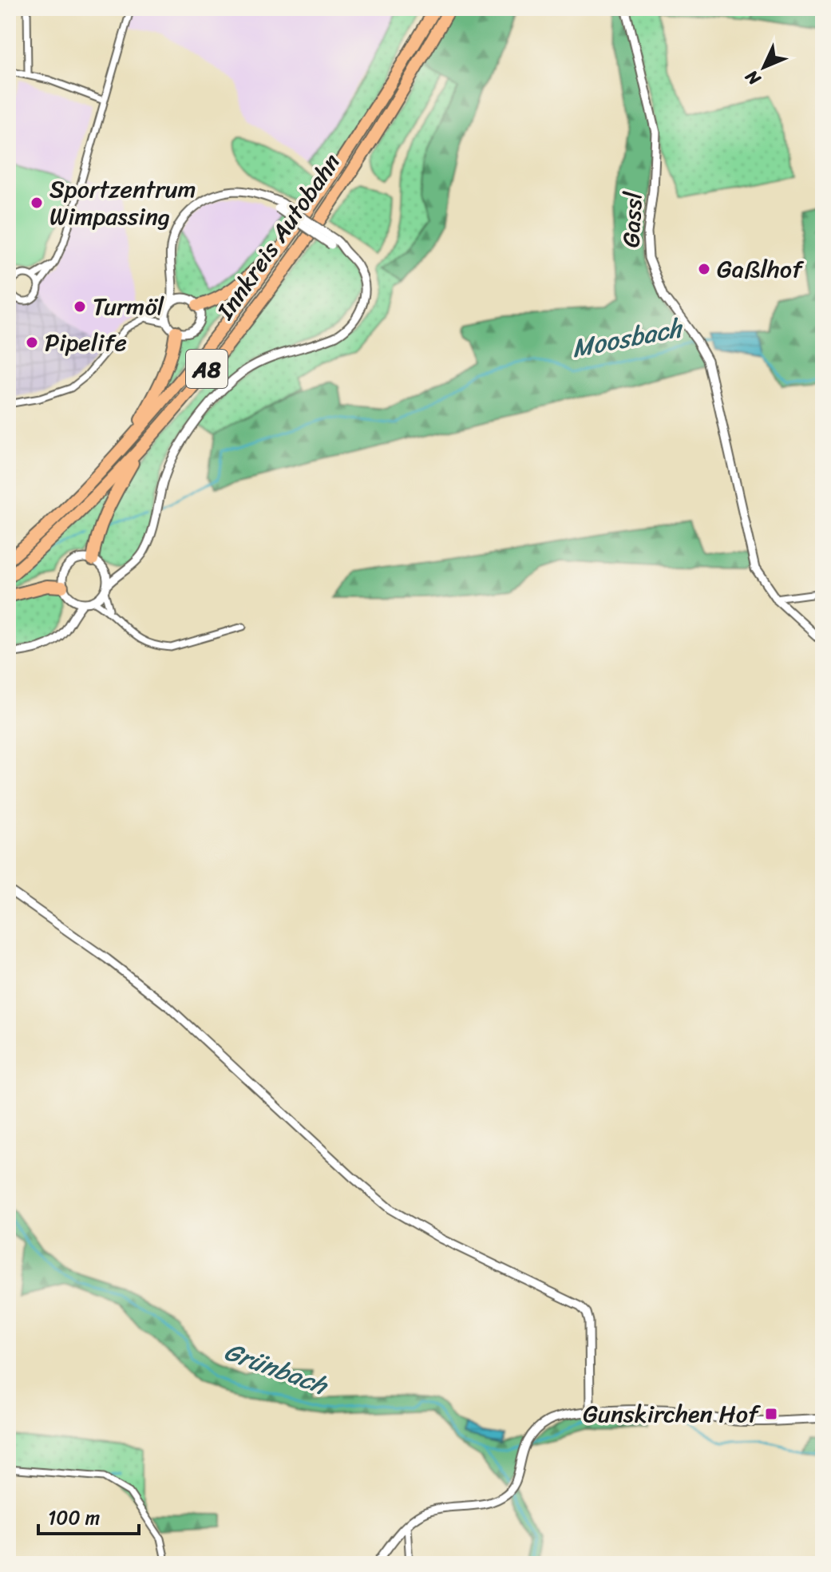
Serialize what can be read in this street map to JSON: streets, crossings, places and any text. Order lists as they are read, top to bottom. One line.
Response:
{"streets":{"highway":["Innkreis Autobahn","A8"],"street":["Gassl"]},"water":["Moosbach","Grünbach"],"places":{"other":["Sportzentrum Wimpassing","Gaßlhof","Turmöl","Pipelife"],"transit":["Gunskirchen Hof"]},"scale_bar":"100 m","north":"bottom left"}
